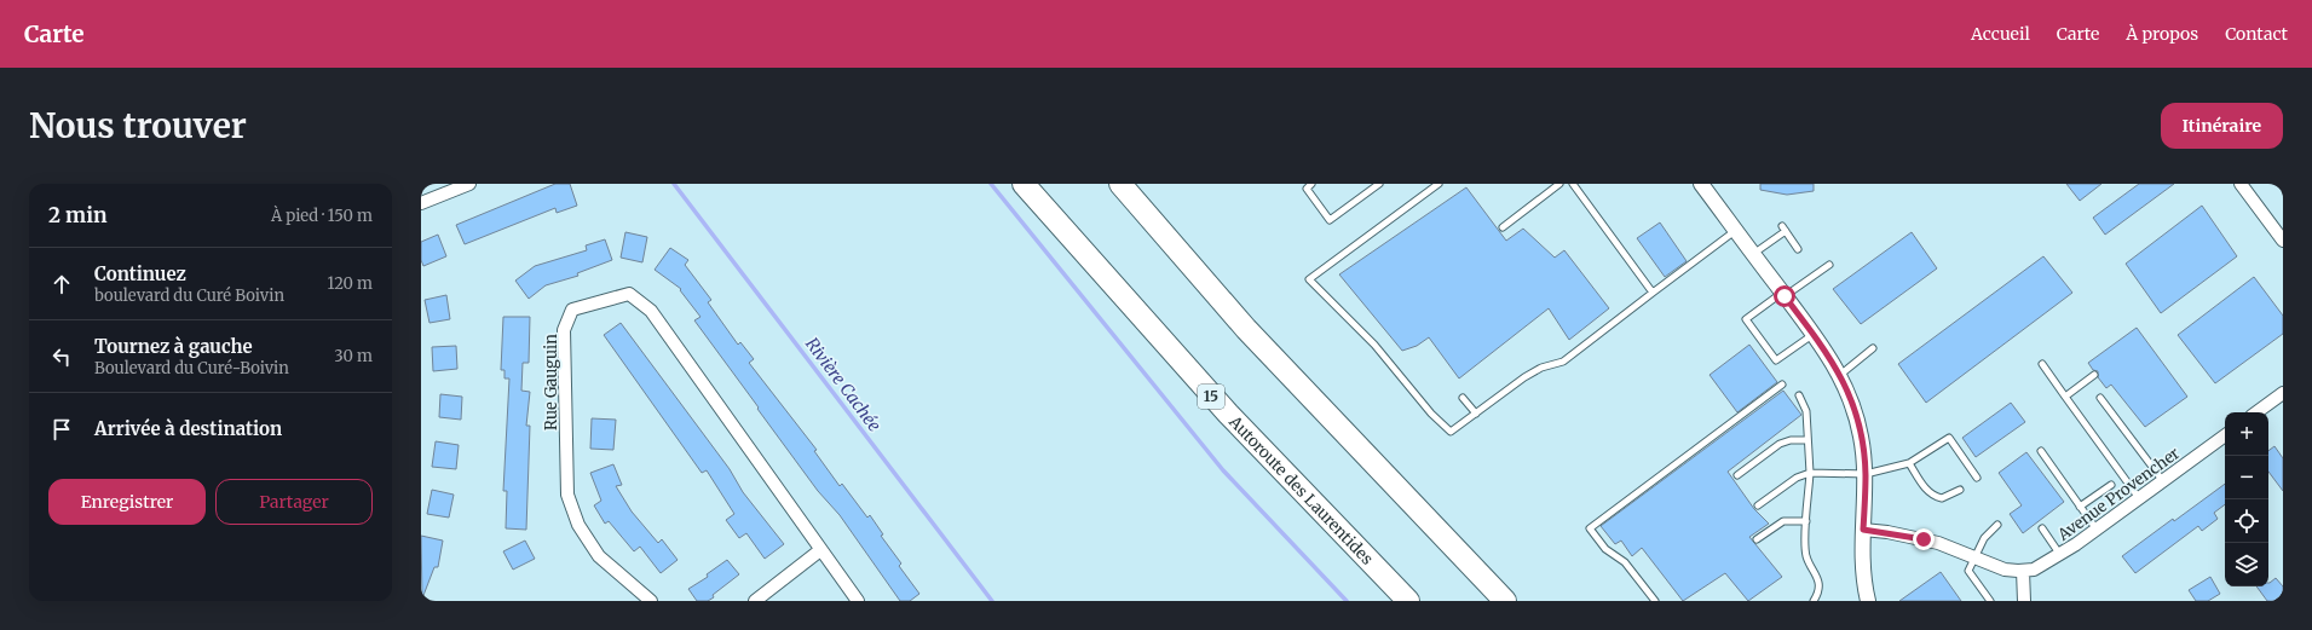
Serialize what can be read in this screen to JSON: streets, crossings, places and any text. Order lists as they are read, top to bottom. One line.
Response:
{"streets":{"highway":["15","Autoroute des Laurentides"],"street":["Rue Gauguin","Avenue Provencher"]},"water":["Rivière Cachée"],"page":{"header":"Carte","nav":["Accueil","Carte","À propos","Contact"],"buttons":["Itinéraire",["Enregistrer","Partager"]],"title":"Nous trouver","heading":["2 min","À pied · 150 m"],"list":[["Continuez","boulevard du Curé Boivin","120 m"],["Tournez à gauche","Boulevard du Curé-Boivin","30 m"],"Arrivée à destination"],"map_buttons":["+","−"]}}
